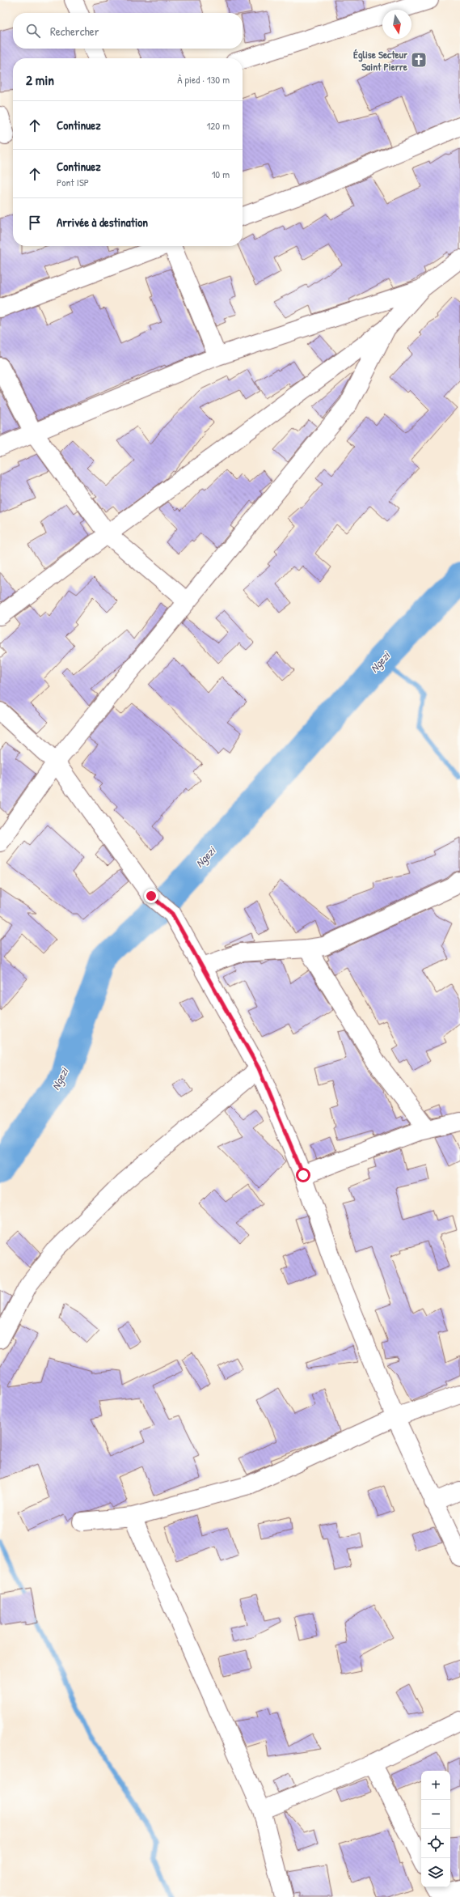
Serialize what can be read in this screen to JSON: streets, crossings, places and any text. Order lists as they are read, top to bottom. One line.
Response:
{"water":["Ngezi"],"places":{"church":["Église Secteur Saint Pierre"]},"north":"bottom","page":{"search":"Rechercher","heading":["2 min","À pied · 130 m"],"list":[["Continuez","120 m"],["Continuez","Pont ISP","10 m"],"Arrivée à destination"],"map_buttons":["+","−"]}}
